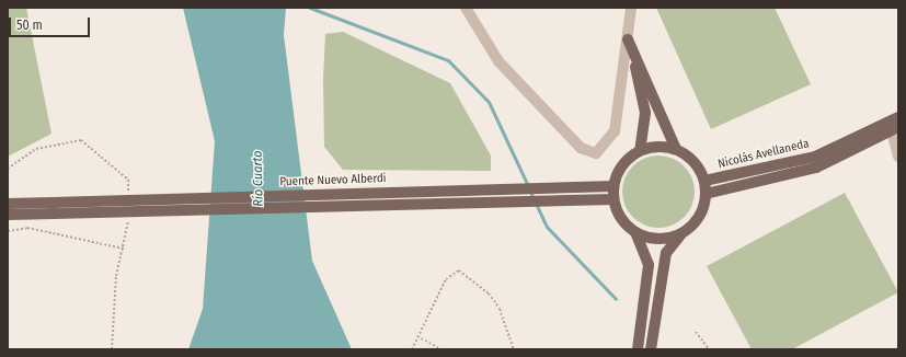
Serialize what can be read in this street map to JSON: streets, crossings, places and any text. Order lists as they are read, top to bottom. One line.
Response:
{"streets":{"main road":["Nicolás Avellaneda","Puente Nuevo Alberdi"]},"crossings":[["Nicolás Avellaneda","Puente Nuevo Alberdi"]],"water":["Río Cuarto"],"scale_bar":"50 m"}
